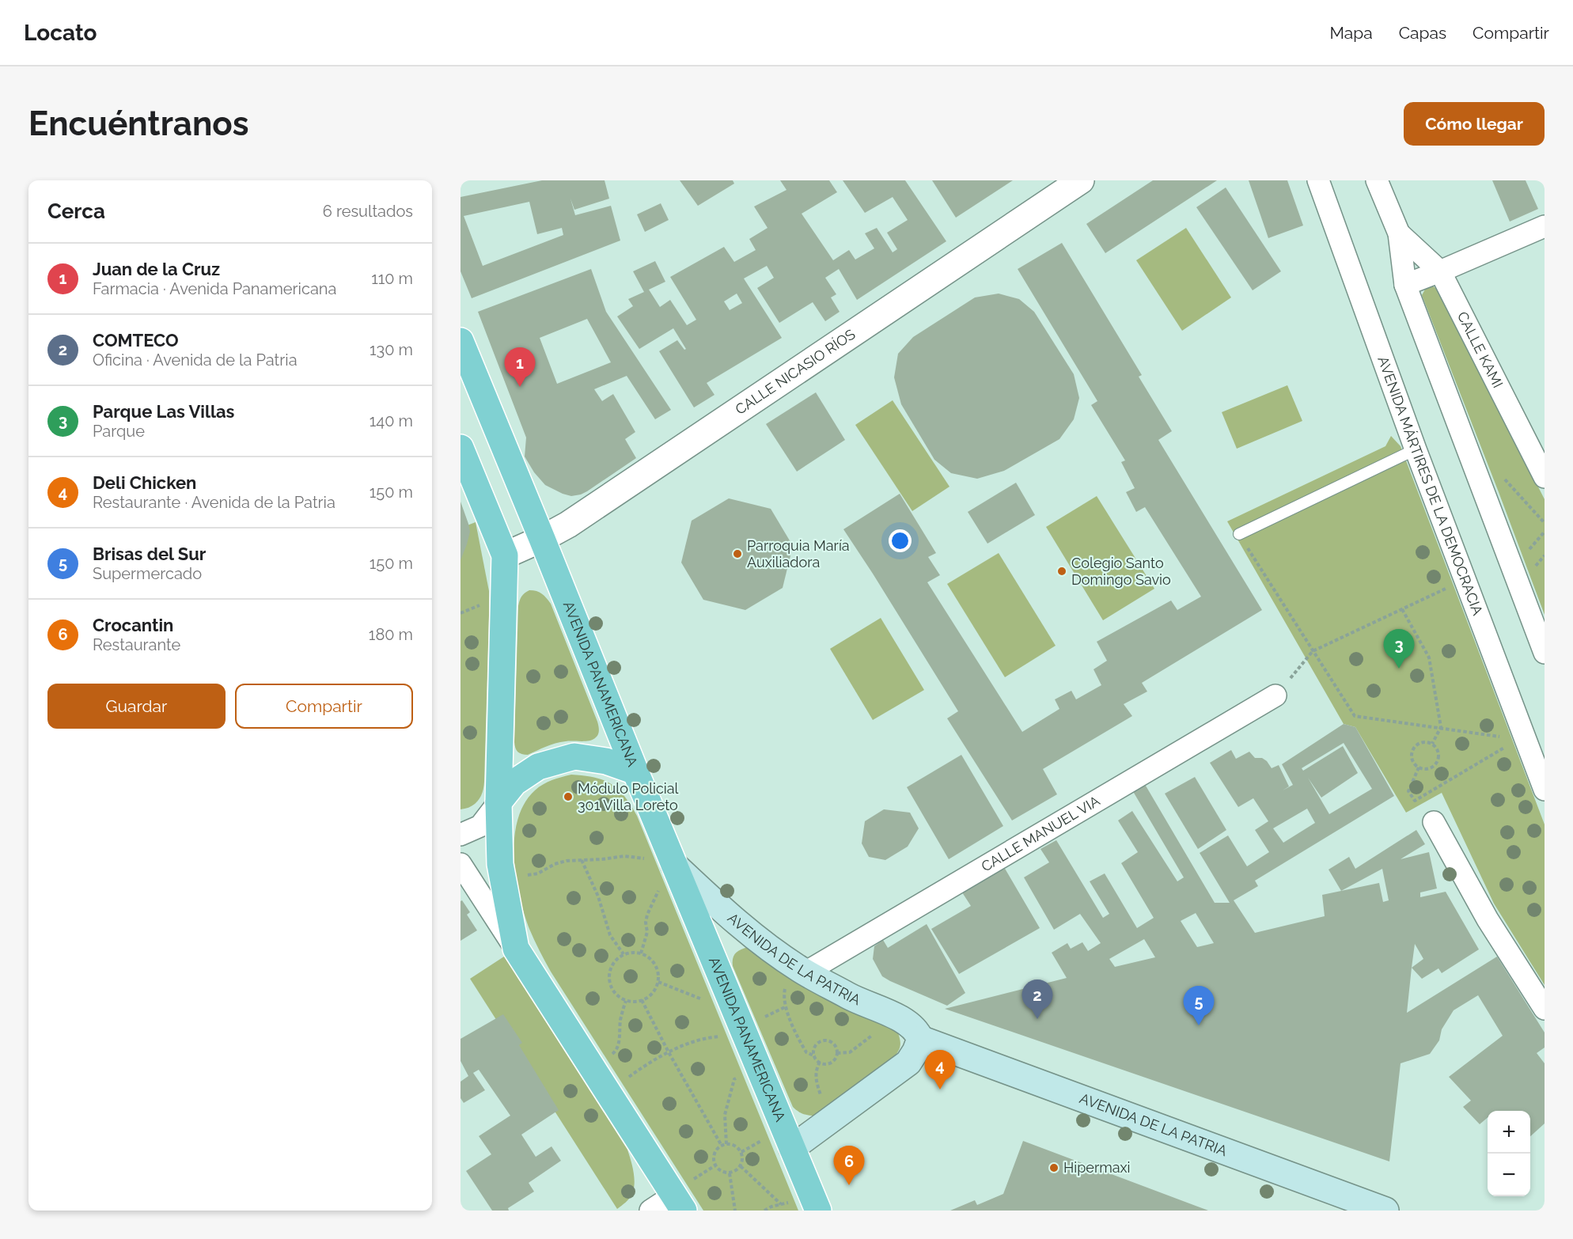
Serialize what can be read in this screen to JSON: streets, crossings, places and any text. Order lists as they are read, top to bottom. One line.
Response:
{"streets":{"main road":["AVENIDA PANAMERICANA","AVENIDA DE LA PATRIA"],"street":["CALLE KAMI","CALLE NICASIO RÍOS","AVENIDA MÁRTIRES DE LA DEMOCRACIA","CALLE MANUEL VIA"]},"crossings":[["CALLE NICASIO RÍOS","AVENIDA PANAMERICANA"],["AVENIDA PANAMERICANA","AVENIDA DE LA PATRIA"],["CALLE MANUEL VIA","AVENIDA DE LA PATRIA"]],"places":["Parroquia María Auxiliadora","Colegio Santo Domingo Savio","Módulo Policial 301 Villa Loreto","Hipermaxi"],"page":{"header":"Locato","nav":["Mapa","Capas","Compartir"],"buttons":["Cómo llegar",["Guardar","Compartir"]],"title":"Encuéntranos","heading":["Cerca","6 resultados"],"list":[{"mark":"1","name":"Juan de la Cruz","note":"Farmacia · Avenida Panamericana","value":"110 m"},{"mark":"2","name":"COMTECO","note":"Oficina · Avenida de la Patria","value":"130 m"},{"mark":"3","name":"Parque Las Villas","note":"Parque","value":"140 m"},{"mark":"4","name":"Deli Chicken","note":"Restaurante · Avenida de la Patria","value":"150 m"},{"mark":"5","name":"Brisas del Sur","note":"Supermercado","value":"150 m"},{"mark":"6","name":"Crocantin","note":"Restaurante","value":"180 m"}],"pins":["1","3","2","5","4","6"],"map_buttons":["+","−"]}}
